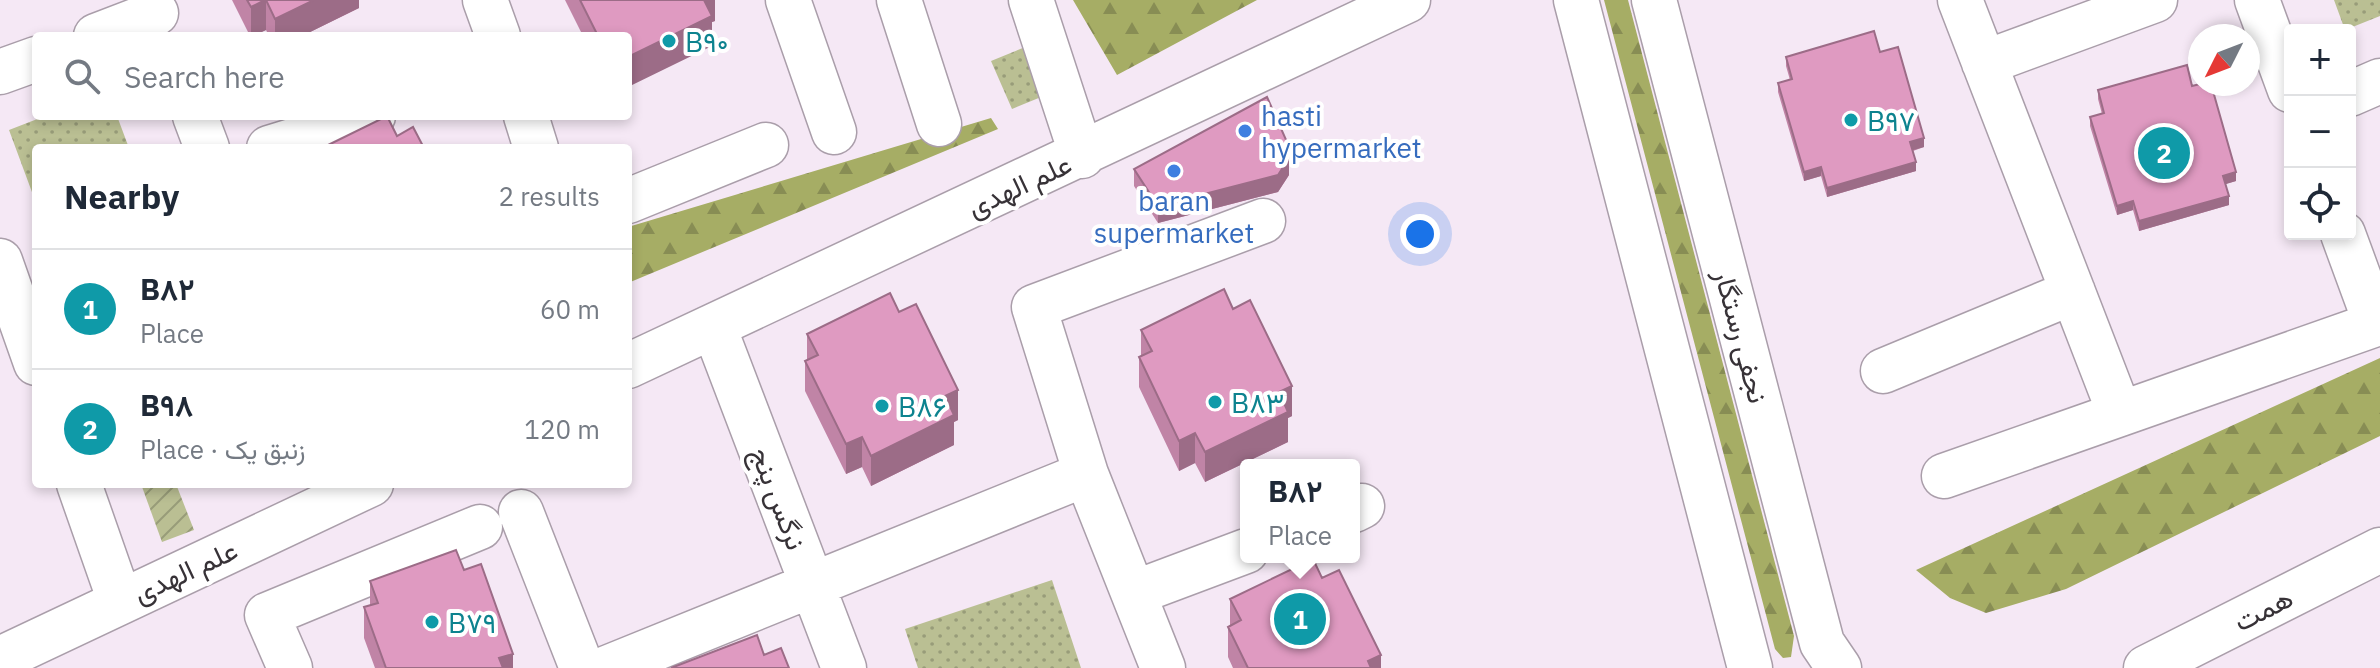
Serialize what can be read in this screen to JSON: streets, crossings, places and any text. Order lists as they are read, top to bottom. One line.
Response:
{"streets":{"street":["علم الهدی","نجفی رستگار","نرگس پنج","همت"]},"crossings":[["علم الهدی","نرگس پنج"]],"places":["B۹۰","B۹۷","hasti hypermarket","baran supermarket","B۸۳","B۸۶","B۷۹"],"north":"bottom left","page":{"map_buttons":["+","−"],"search":"Search here","pins":["2","1"],"heading":["Nearby","2 results"],"list":[{"mark":"1","name":"B۸۲","note":"Place","value":"60 m"},{"mark":"2","name":"B۹۸","note":"Place · زنبق یک","value":"120 m"}],"popup":["B۸۲","Place"]}}
